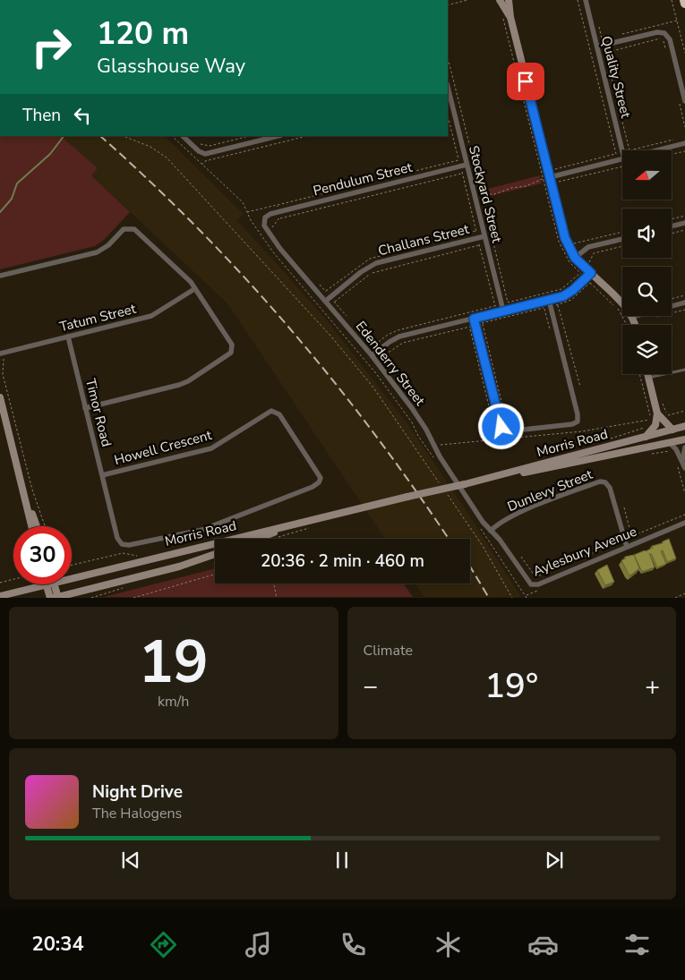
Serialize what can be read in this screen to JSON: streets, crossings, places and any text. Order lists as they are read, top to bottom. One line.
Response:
{"streets":{"street":["Quality Street","Pendulum Street","Stockyard Street","Challans Street","Tatum Street","Edenderry Street","Timor Road","Morris Road","Howell Crescent","Dunlevy Street","Aylesbury Avenue"]},"crossings":[["Pendulum Street","Stockyard Street"],["Pendulum Street","Edenderry Street"],["Stockyard Street","Challans Street"],["Challans Street","Edenderry Street"],["Tatum Street","Timor Road"],["Edenderry Street","Dunlevy Street"],["Edenderry Street","Aylesbury Avenue"],["Timor Road","Howell Crescent"],["Dunlevy Street","Aylesbury Avenue"]],"north":"left","page":{"turn":["120 m","Glasshouse Way"],"then":"Then","limit":"30","trip":"20:36 · 2 min · 460 m","tile":[["19","km/h"],"Climate"],"heat":["−","19°","+"],"song":["Night Drive","The Halogens"],"tabs":"20:34"}}
